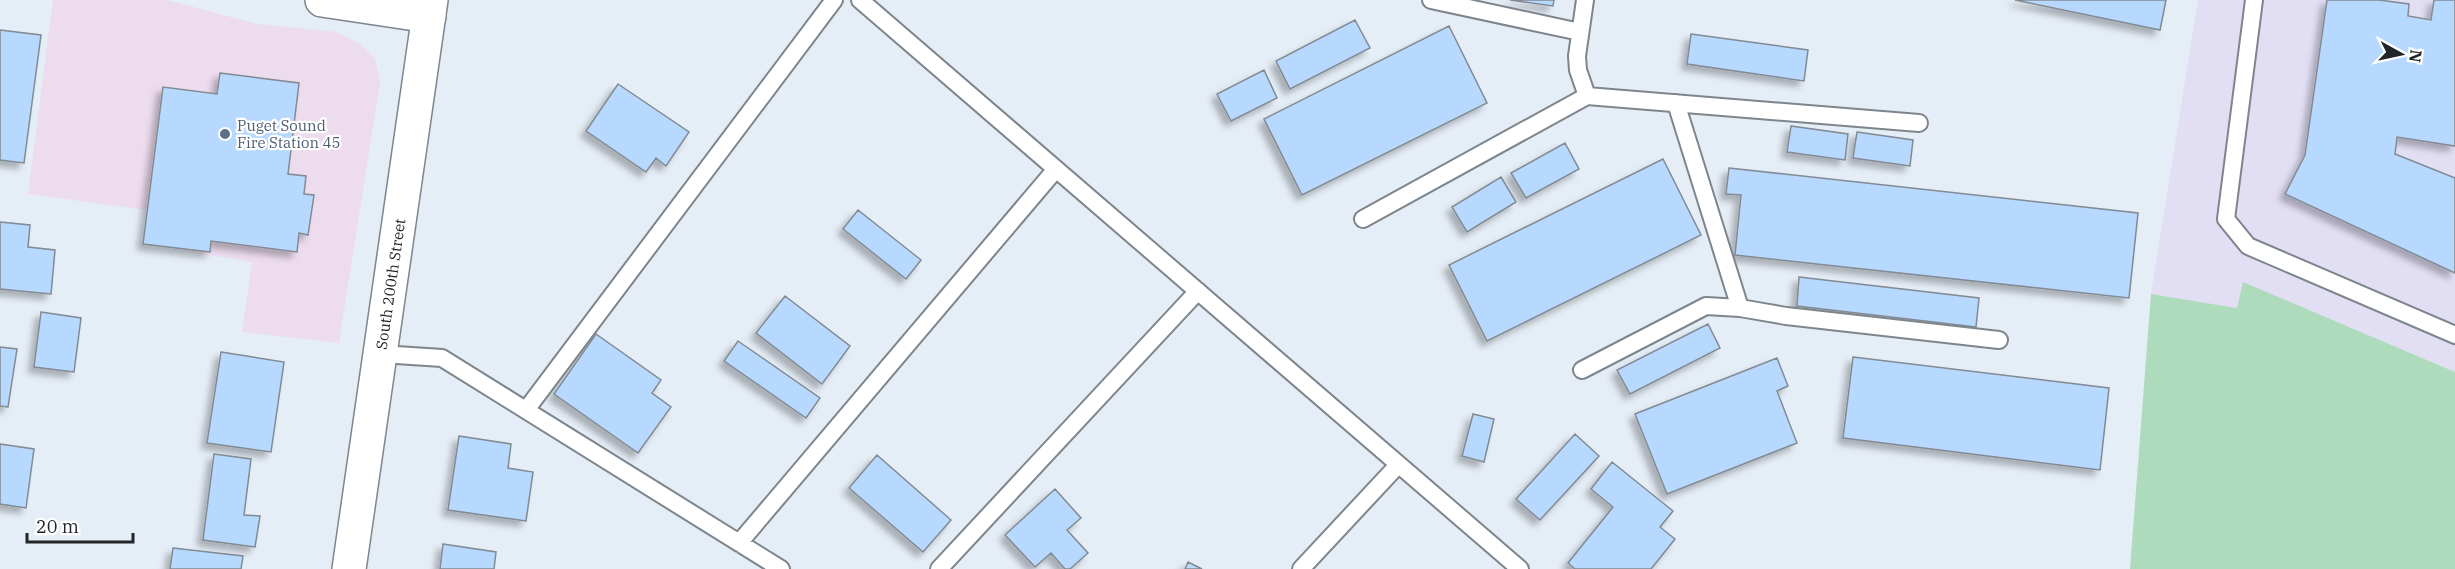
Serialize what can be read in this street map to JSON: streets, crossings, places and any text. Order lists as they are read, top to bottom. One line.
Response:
{"streets":{"main road":["South 200th Street"]},"places":["Puget Sound Fire Station 45"],"scale_bar":"20 m","north":"right"}
